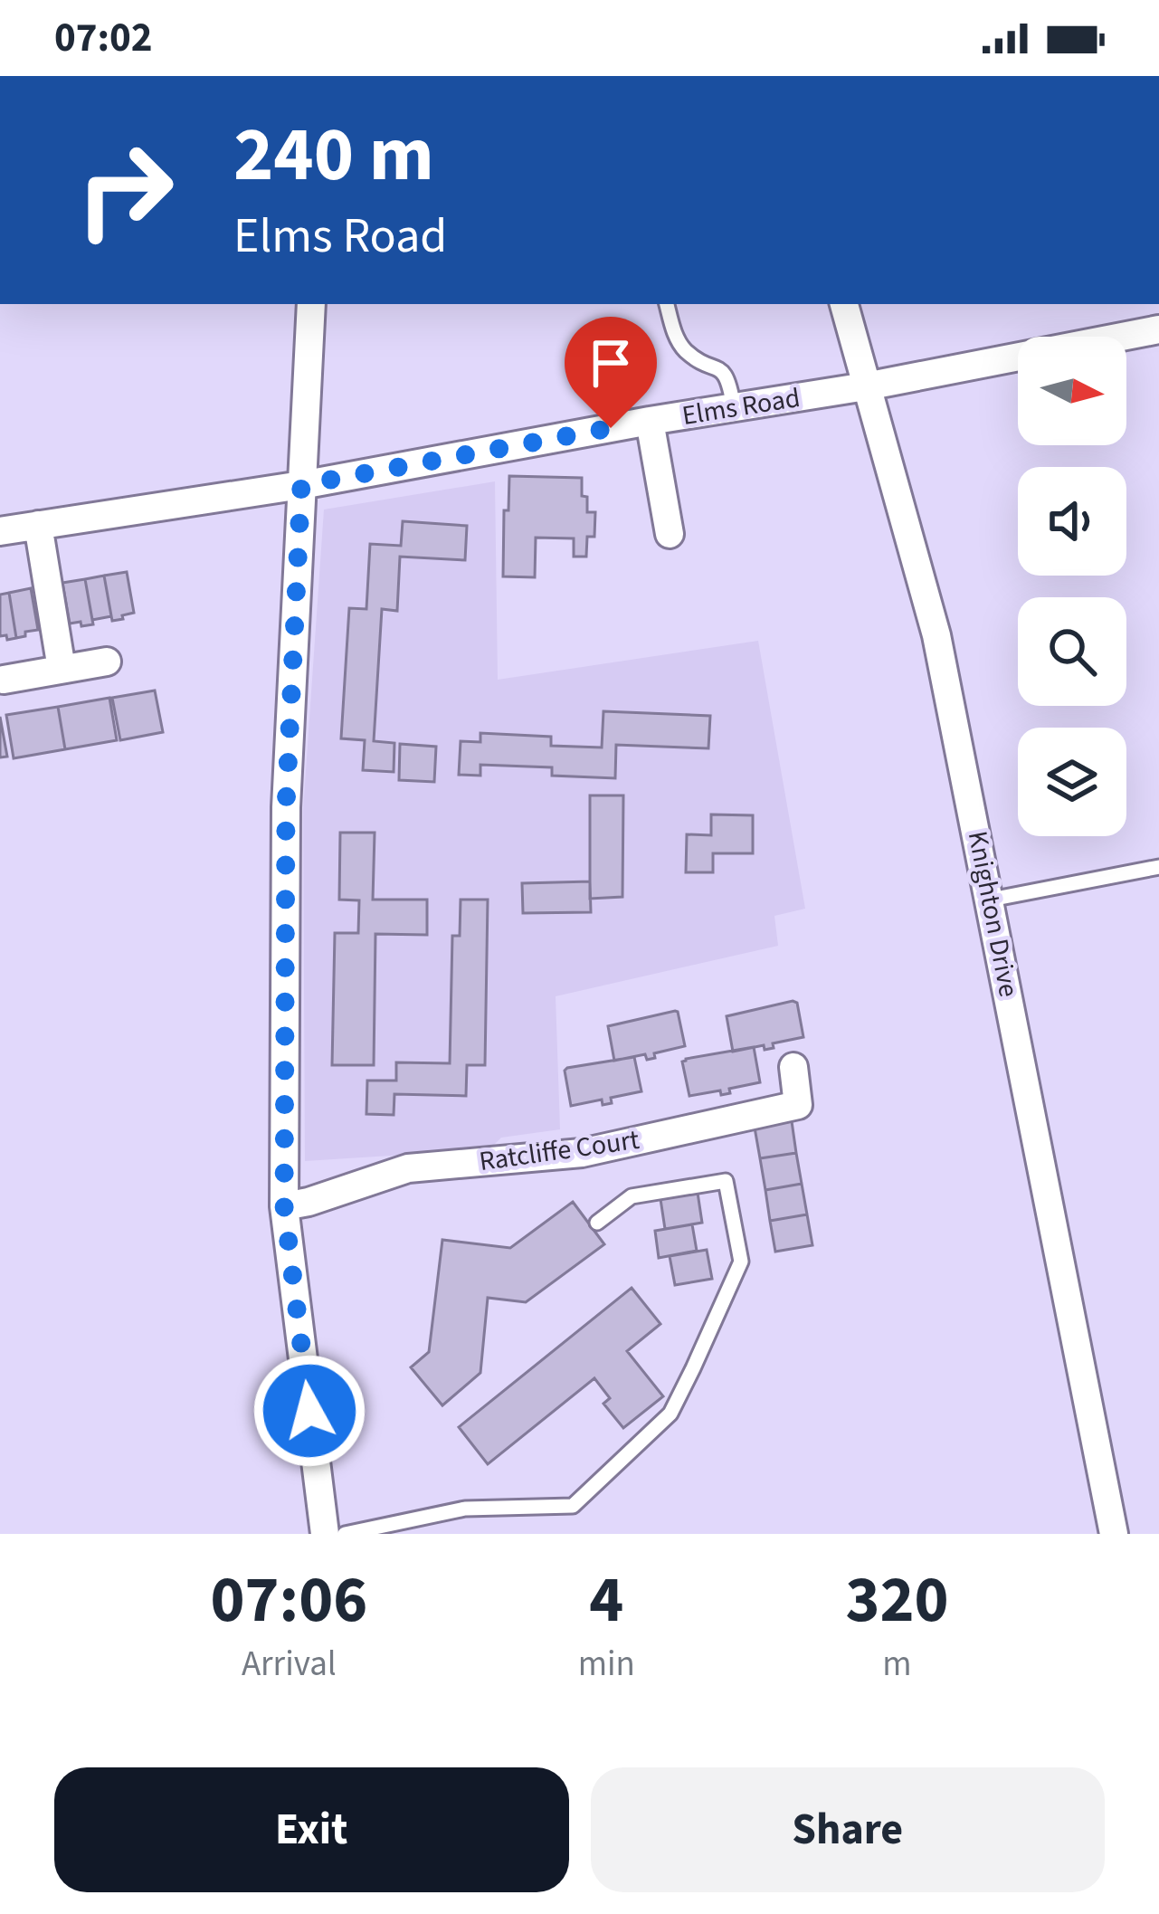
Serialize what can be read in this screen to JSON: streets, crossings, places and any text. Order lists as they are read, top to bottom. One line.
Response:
{"streets":{"street":["Elms Road","Knighton Drive","Ratcliffe Court"]},"crossings":[["Elms Road","Knighton Drive"]],"north":"right","page":{"status":"07:02","turn":["240 m","Elms Road"],"eta":["07:06","Arrival","4","min","320","m"],"buttons":["Exit","Share"]}}
